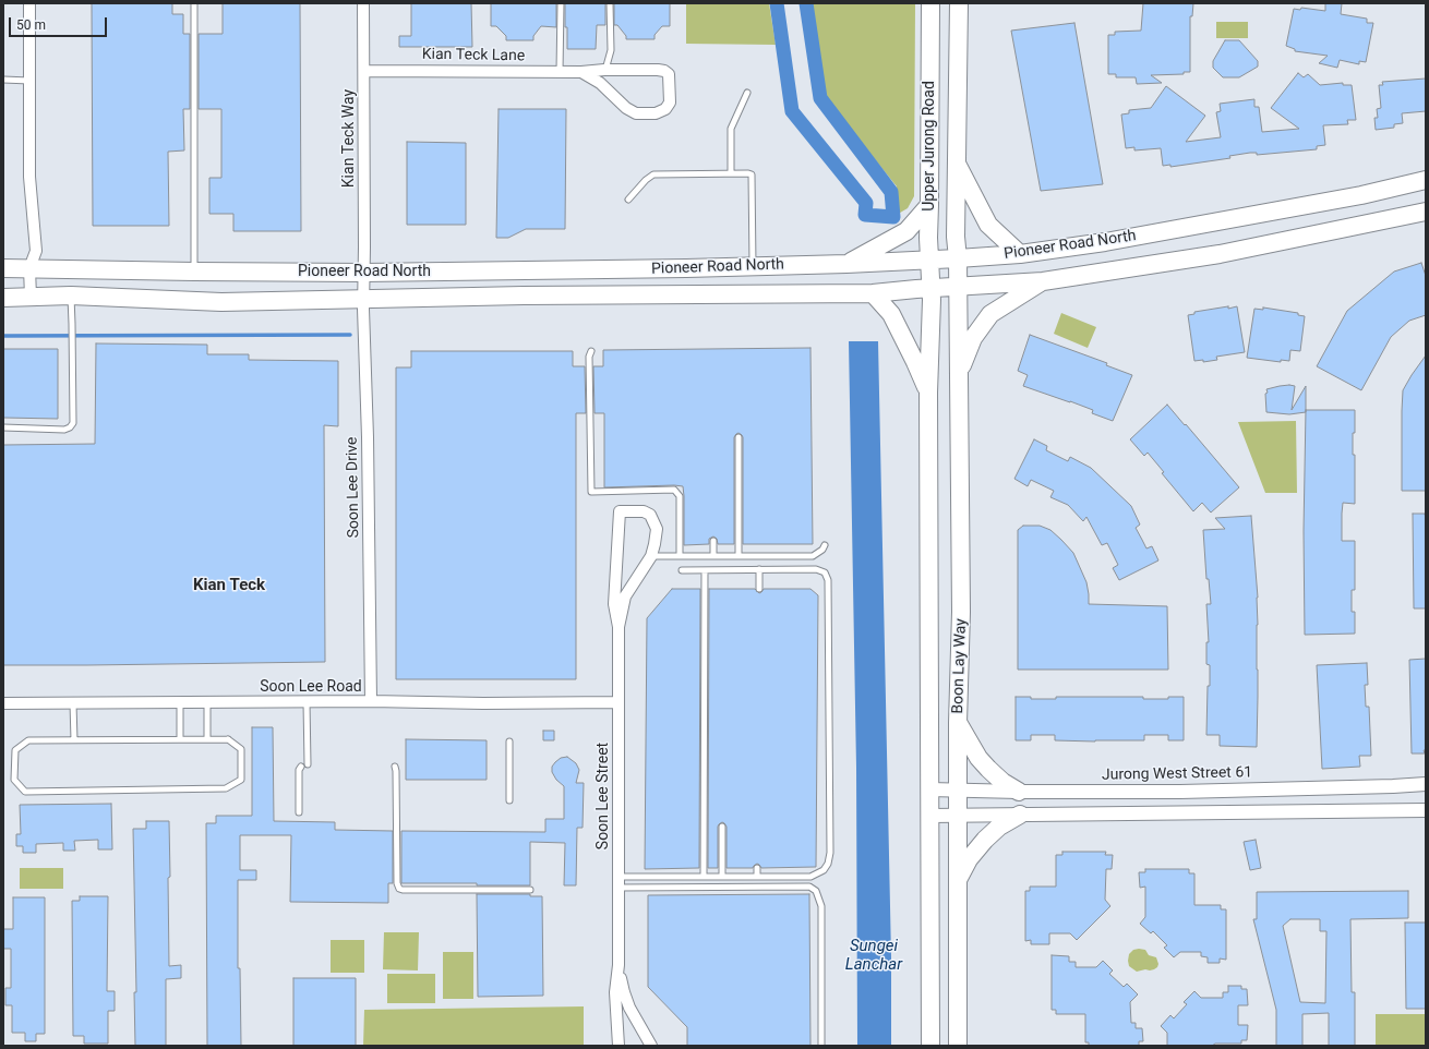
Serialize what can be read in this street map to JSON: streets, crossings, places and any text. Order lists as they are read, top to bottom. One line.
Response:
{"streets":{"main road":["Upper Jurong Road","Pioneer Road North","Boon Lay Way"],"street":["Kian Teck Lane","Kian Teck Way","Soon Lee Drive","Soon Lee Road","Jurong West Street 61","Soon Lee Street"]},"crossings":[["Kian Teck Lane","Kian Teck Way"],["Kian Teck Way","Pioneer Road North"],["Kian Teck Way","Soon Lee Drive"],["Upper Jurong Road","Pioneer Road North"],["Upper Jurong Road","Boon Lay Way"],["Pioneer Road North","Soon Lee Drive"],["Pioneer Road North","Boon Lay Way"],["Soon Lee Drive","Soon Lee Road"],["Boon Lay Way","Jurong West Street 61"],["Soon Lee Road","Soon Lee Street"]],"districts":["Kian Teck"],"water":["Sungei Lanchar"],"scale_bar":"50 m"}
